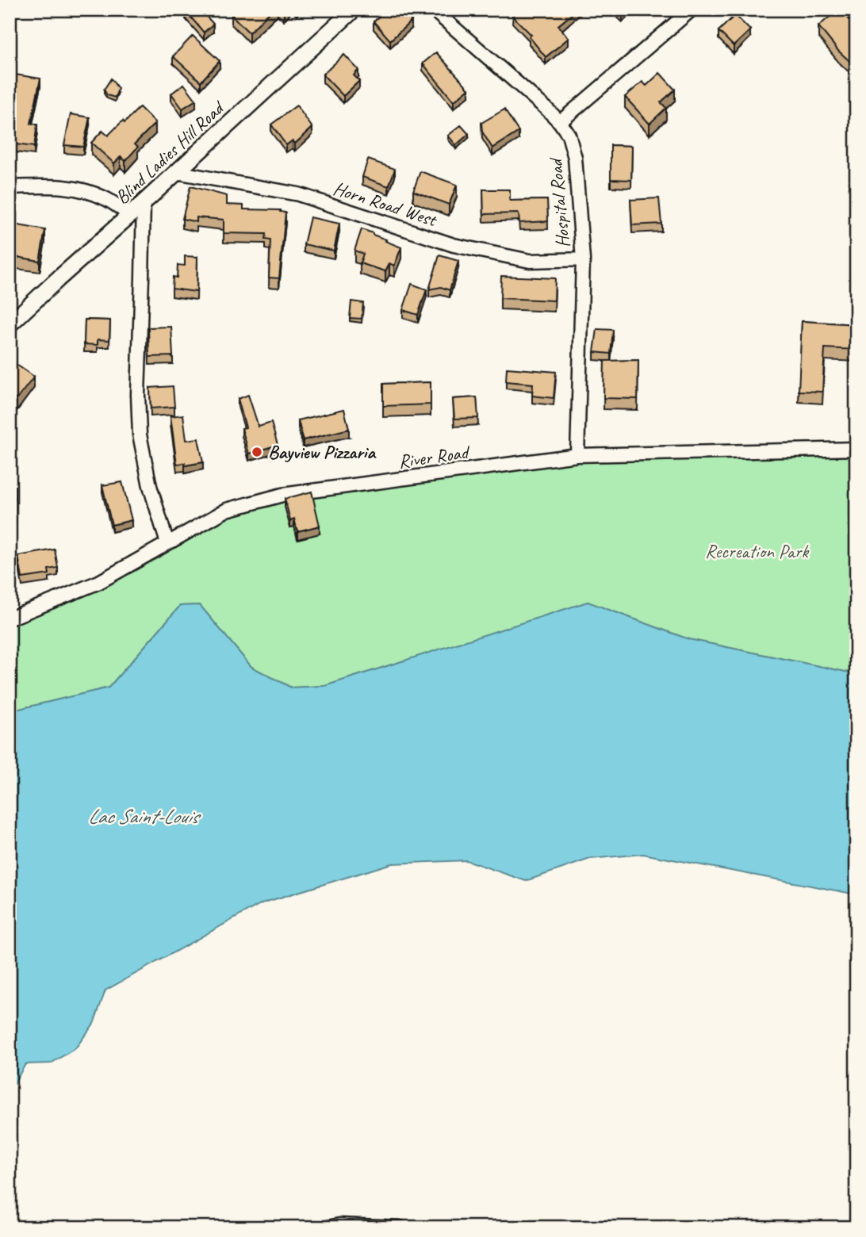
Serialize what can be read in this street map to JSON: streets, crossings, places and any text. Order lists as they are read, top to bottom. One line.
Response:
{"streets":{"street":["Blind Ladies Hill Road","Horn Road West","Hospital Road","River Road"]},"crossings":[["Blind Ladies Hill Road","Horn Road West"],["Horn Road West","Hospital Road"],["Hospital Road","River Road"]],"water":["Lac Saint-Louis"],"parks":["Recreation Park"],"places":["Bayview Pizzaria"]}
